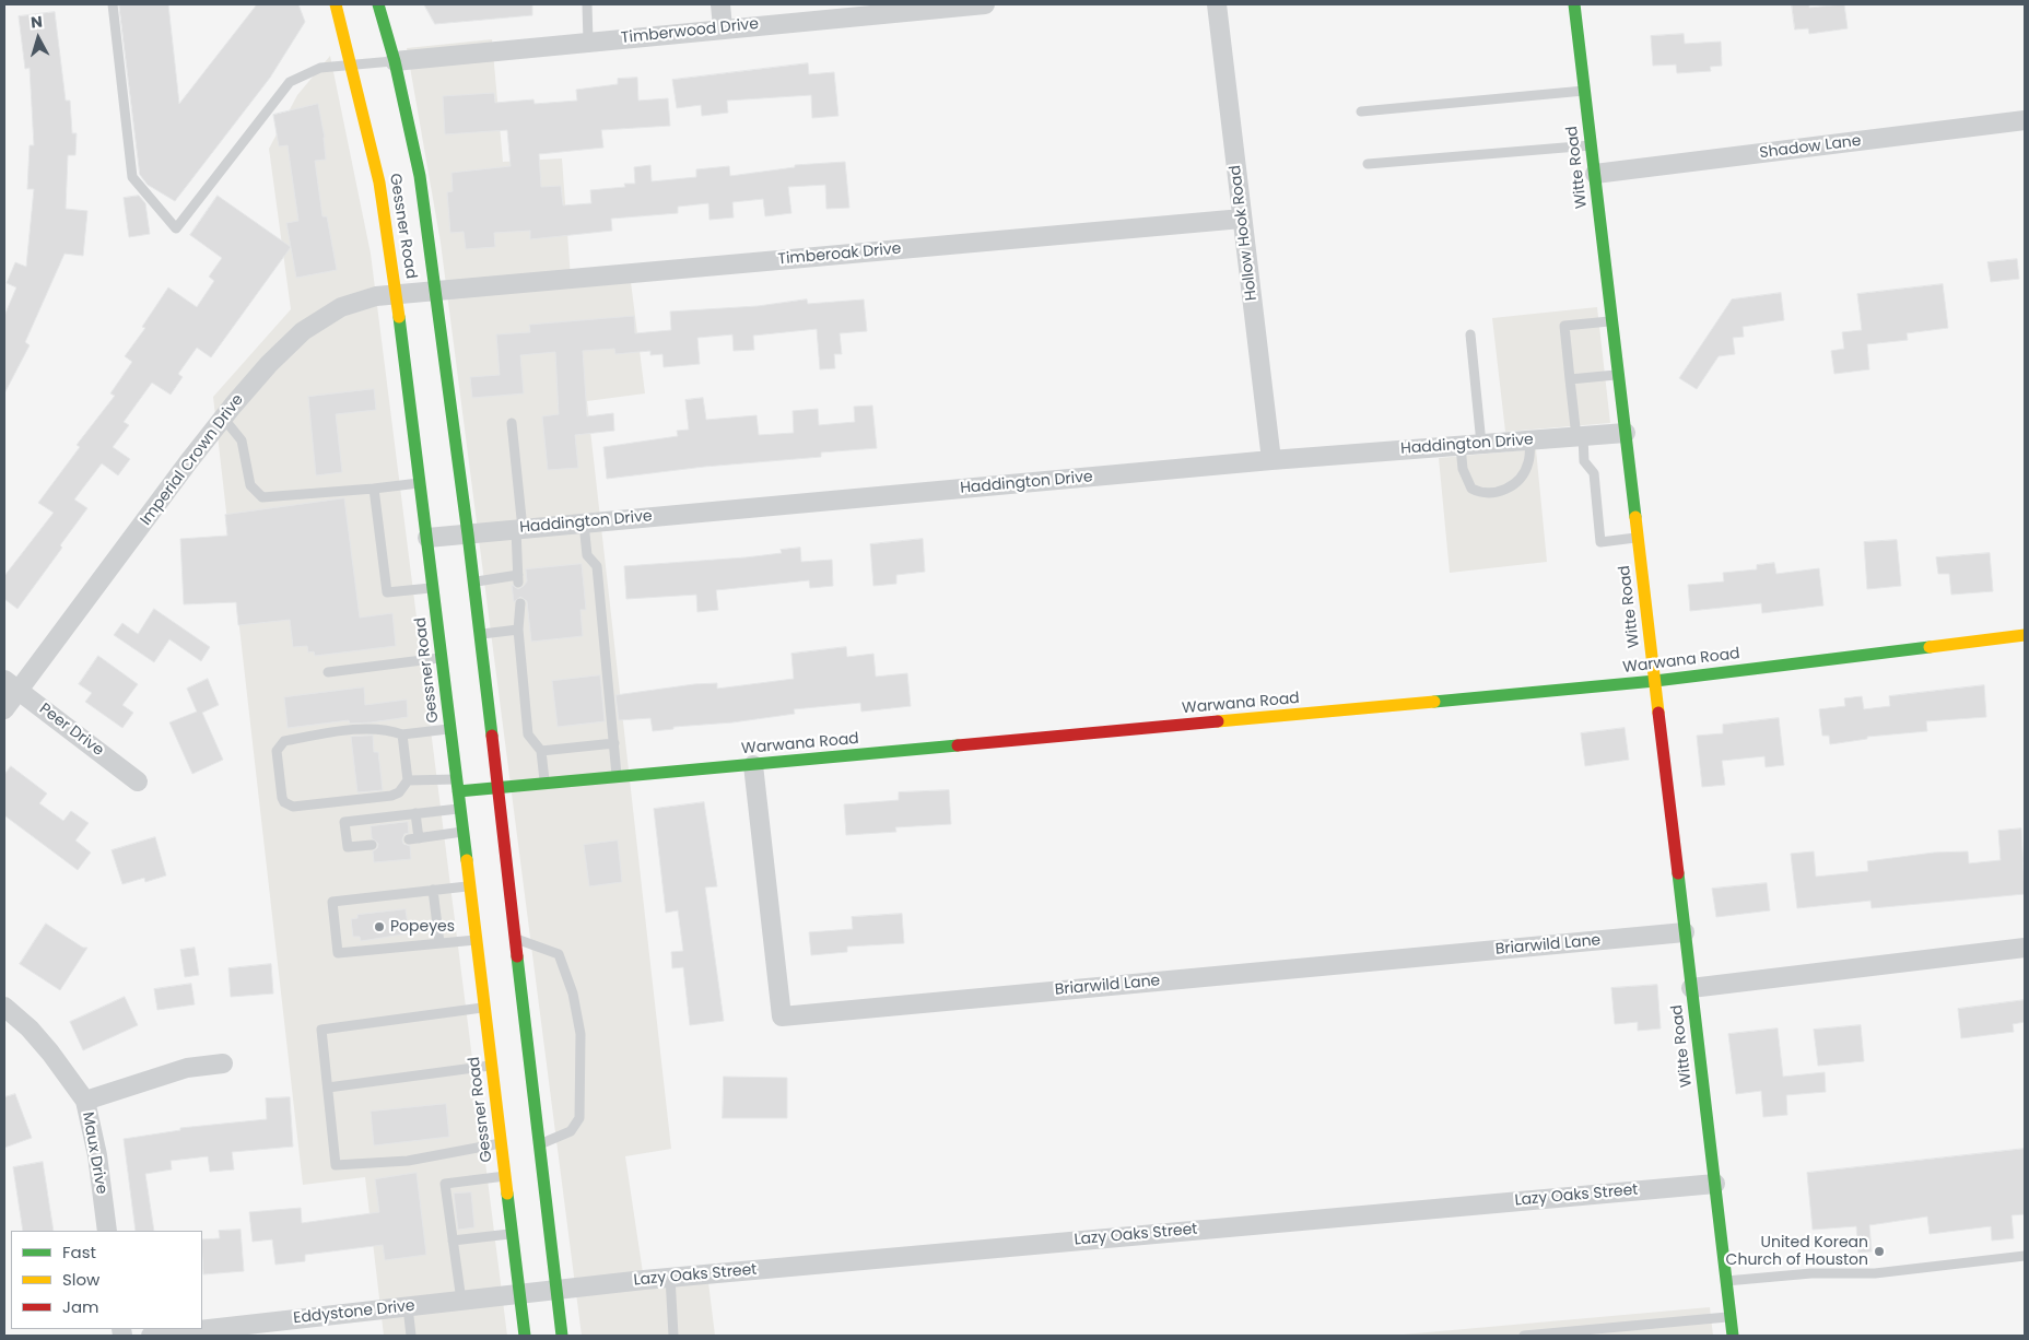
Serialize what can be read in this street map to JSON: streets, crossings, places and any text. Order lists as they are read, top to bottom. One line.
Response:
{"streets":{"street":["Timberwood Drive","Shadow Lane","Witte Road","Gessner Road","Hollow Hook Road","Timberoak Drive","Haddington Drive","Imperial Crown Drive","Warwana Road","Peer Drive","Briarwild Lane","Maux Drive","Lazy Oaks Street","Eddystone Drive"]},"crossings":[["Timberwood Drive","Gessner Road"],["Shadow Lane","Witte Road"],["Witte Road","Haddington Drive"],["Witte Road","Warwana Road"],["Witte Road","Briarwild Lane"],["Witte Road","Lazy Oaks Street"],["Gessner Road","Timberoak Drive"],["Gessner Road","Haddington Drive"],["Gessner Road","Imperial Crown Drive"],["Gessner Road","Warwana Road"],["Gessner Road","Lazy Oaks Street"],["Gessner Road","Eddystone Drive"],["Hollow Hook Road","Timberoak Drive"],["Hollow Hook Road","Haddington Drive"],["Timberoak Drive","Imperial Crown Drive"],["Imperial Crown Drive","Peer Drive"],["Warwana Road","Briarwild Lane"],["Lazy Oaks Street","Eddystone Drive"]],"places":["Popeyes","United Korean Church of Houston"],"legend":["Fast","Slow","Jam"],"north":"top"}
